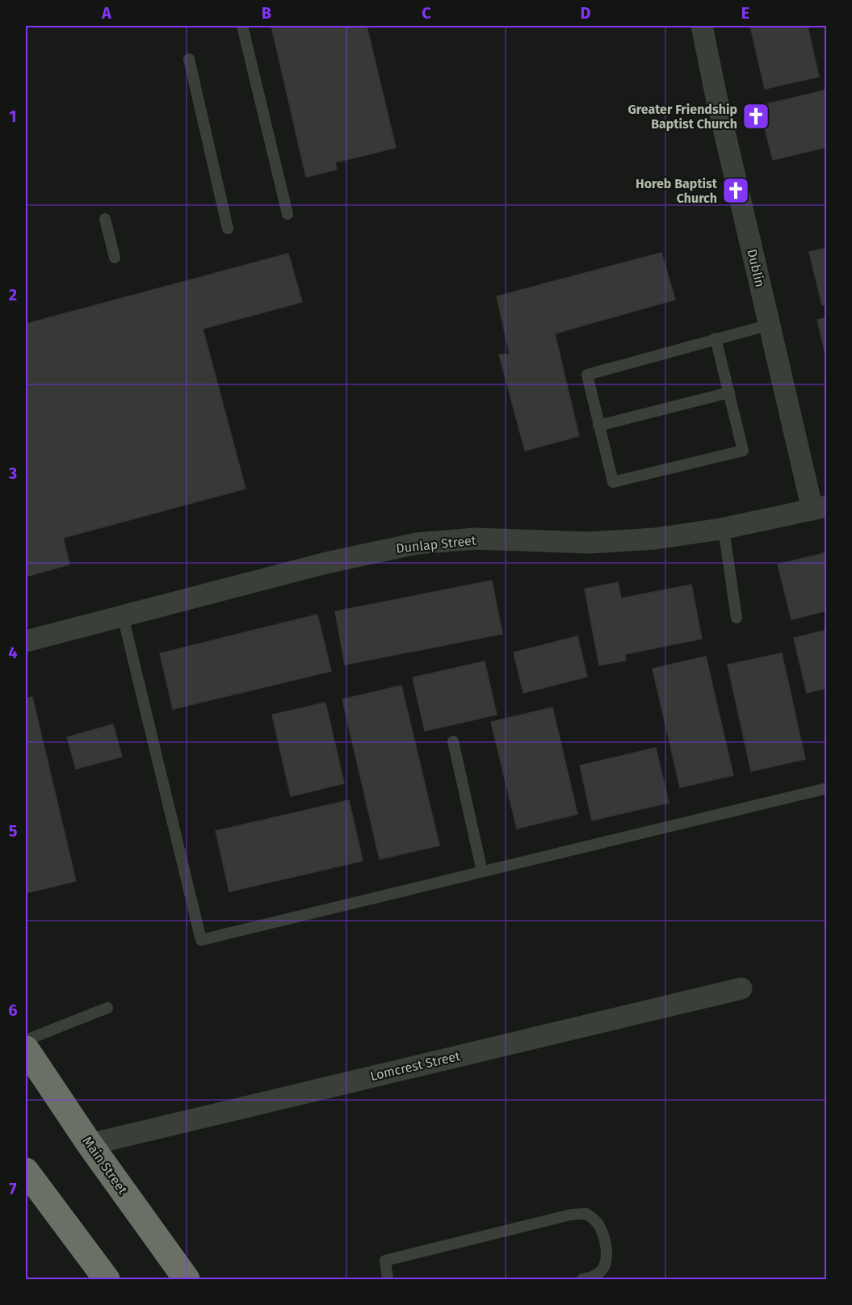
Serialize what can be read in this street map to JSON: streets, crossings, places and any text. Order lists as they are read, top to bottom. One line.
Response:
{"streets":{"highway":["Main Street"],"street":["Dublin","Dunlap Street","Lomcrest Street"]},"crossings":[["Dublin","Dunlap Street"],["Lomcrest Street","Main Street"]],"places":{"church":["Greater Friendship Baptist Church","Horeb Baptist Church"]},"grid":{"columns":["A","B","C","D","E"],"rows":["1","2","3","4","5","6","7"]}}
